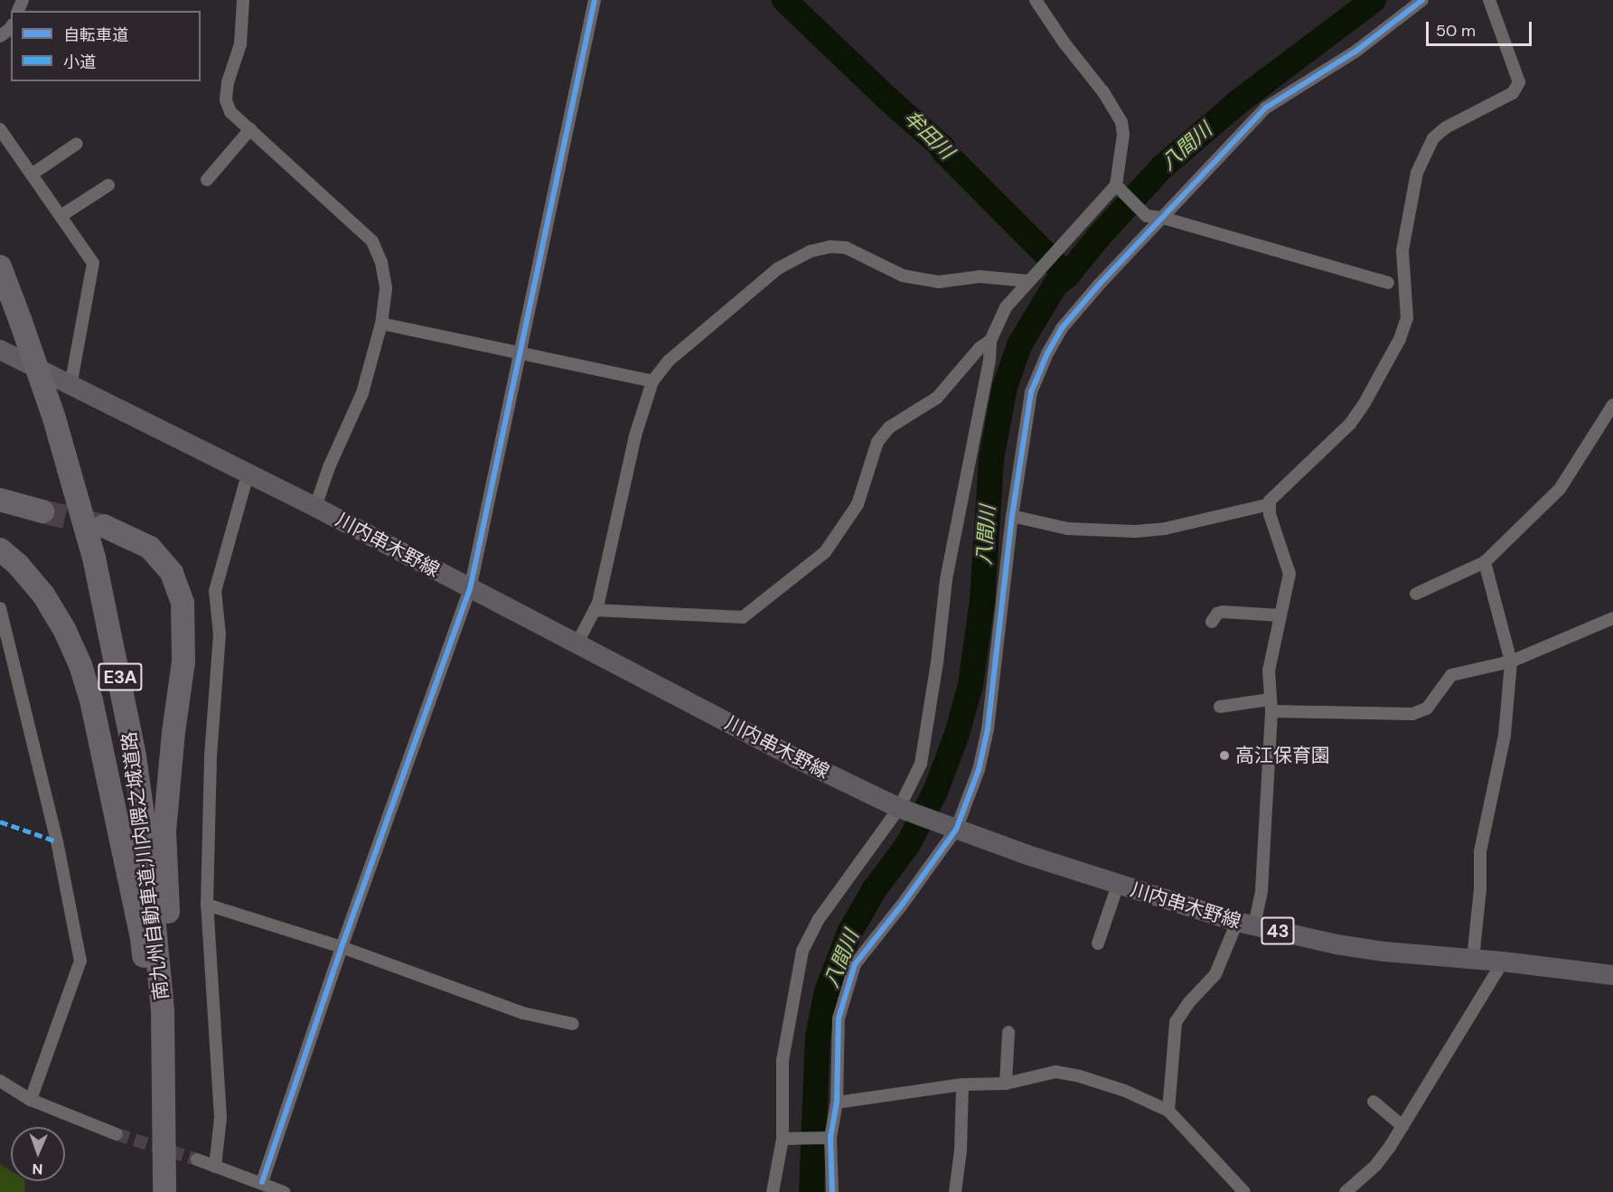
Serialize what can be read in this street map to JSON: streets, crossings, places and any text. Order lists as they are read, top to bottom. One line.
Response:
{"streets":{"highway":["E3A","南九州自動車道;川内隈之城道路"],"main road":["川内串木野線","43"]},"water":["牟田川","八間川"],"places":["高江保育園"],"legend":["自転車道","小道"],"scale_bar":"50 m","north":"bottom"}
